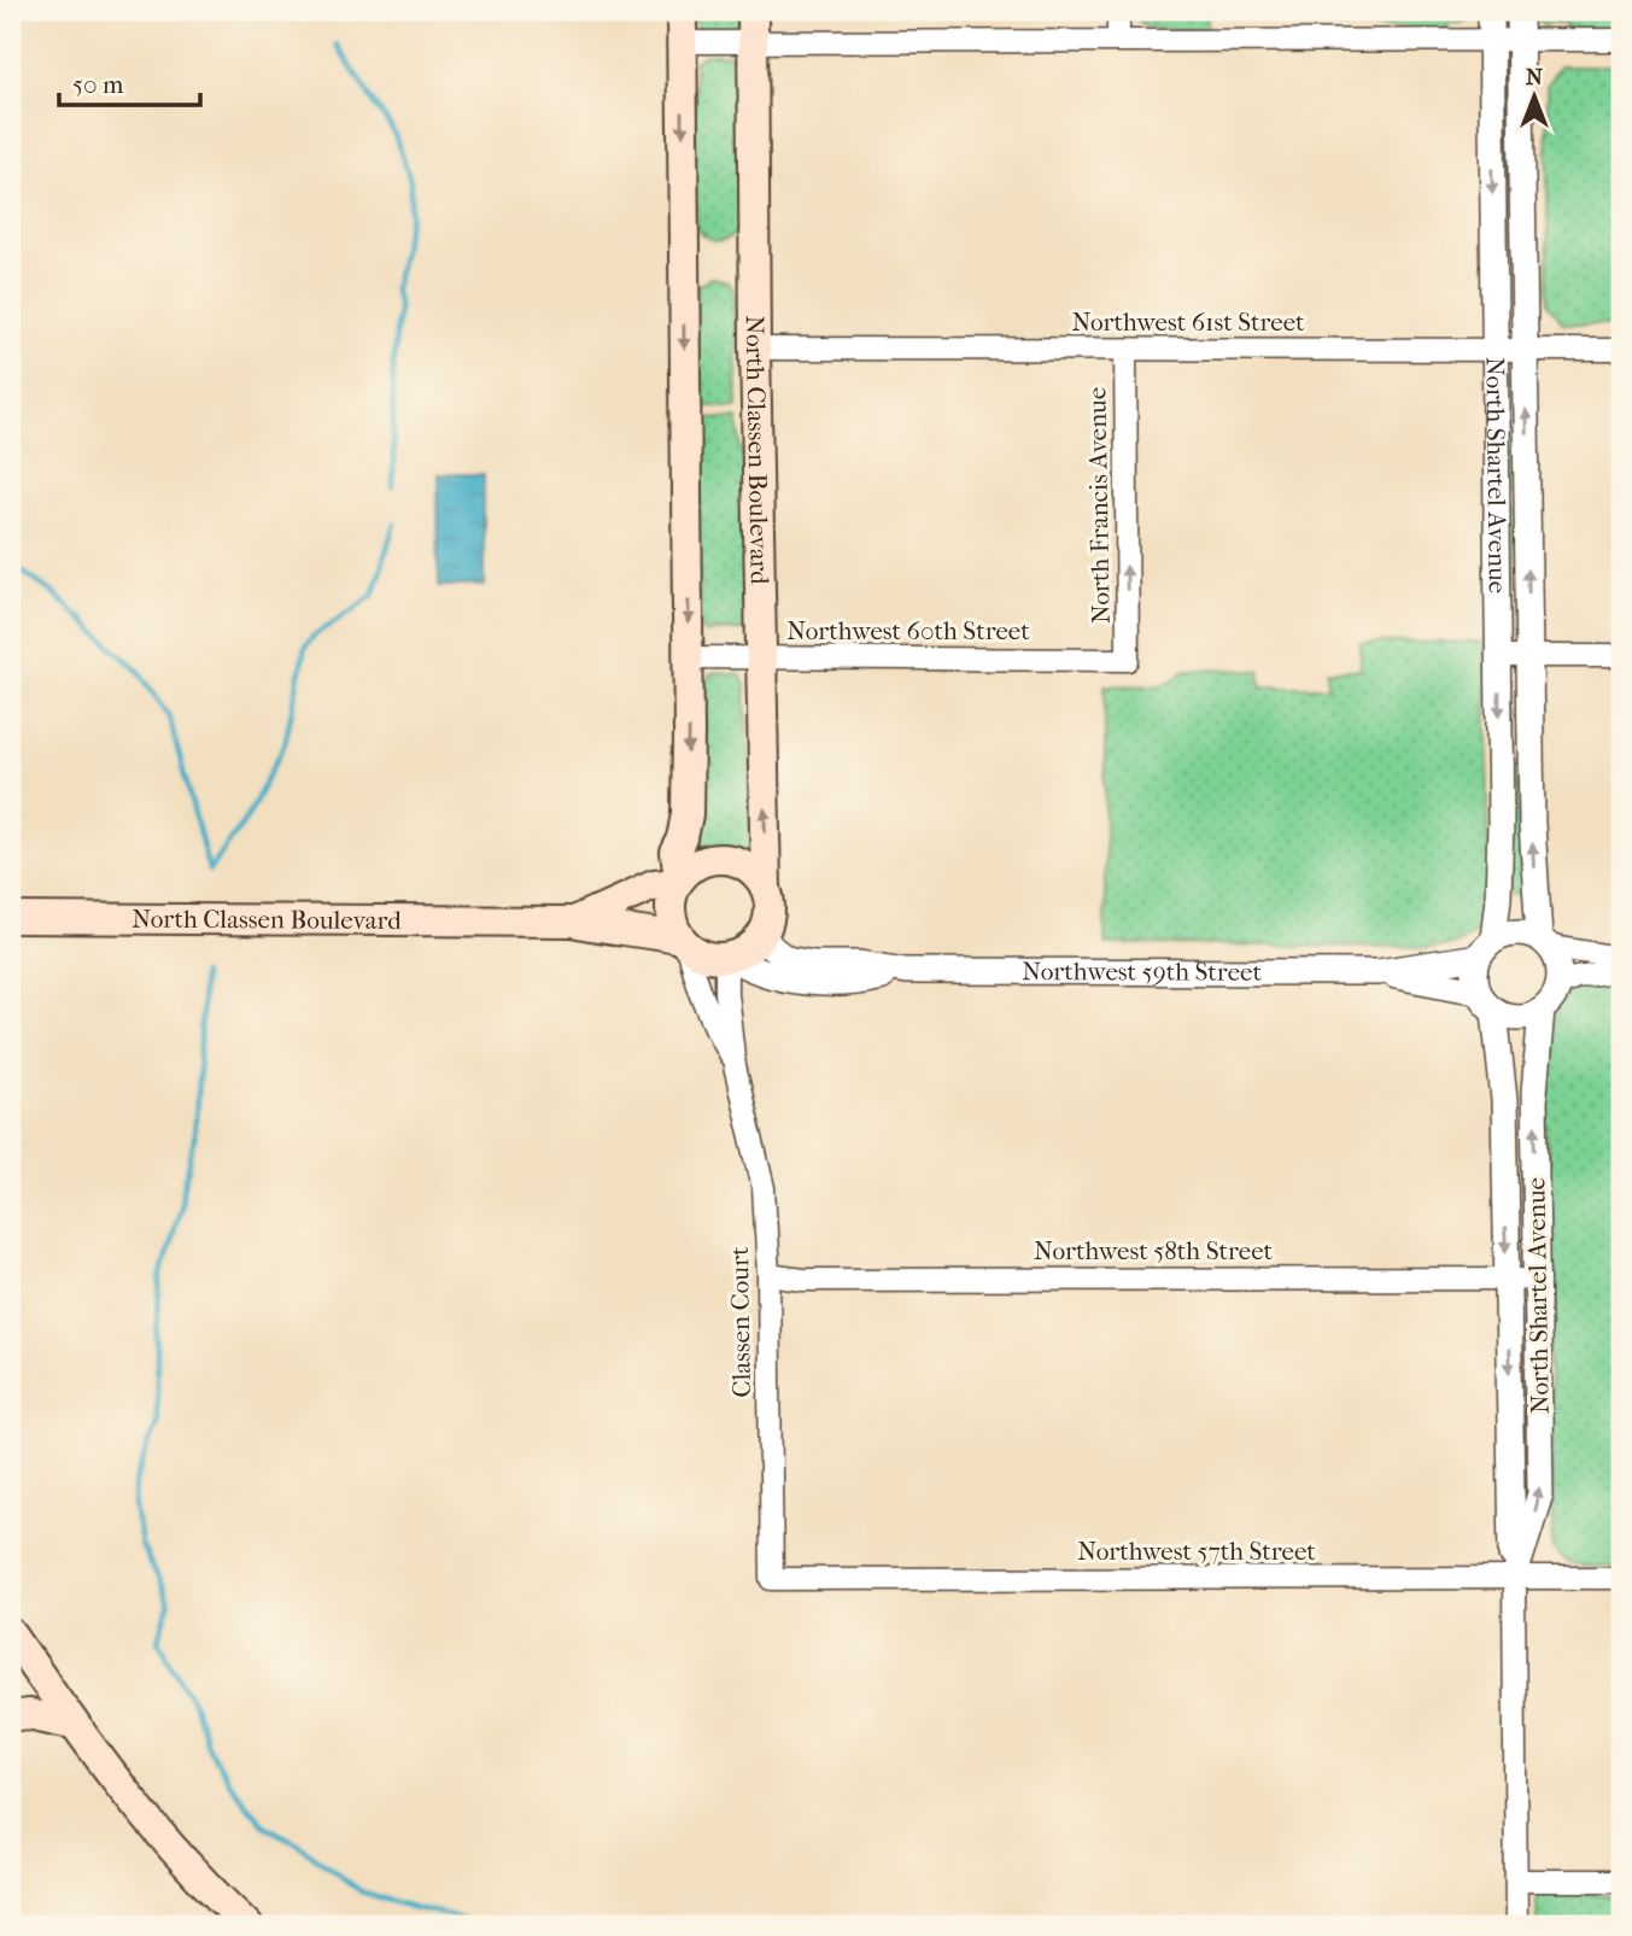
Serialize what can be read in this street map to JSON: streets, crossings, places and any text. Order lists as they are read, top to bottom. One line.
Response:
{"streets":{"main road":["North Classen Boulevard"],"street":["Northwest 61st Street","North Shartel Avenue","North Francis Avenue","Northwest 60th Street","Northwest 59th Street","Northwest 58th Street","Classen Court","Northwest 57th Street"]},"crossings":[["Northwest 61st Street","North Classen Boulevard"],["Northwest 61st Street","North Shartel Avenue"],["Northwest 61st Street","North Francis Avenue"],["North Classen Boulevard","Northwest 60th Street"],["North Classen Boulevard","Northwest 59th Street"],["North Classen Boulevard","Classen Court"],["North Shartel Avenue","Northwest 59th Street"],["North Shartel Avenue","Northwest 58th Street"],["North Shartel Avenue","Northwest 57th Street"],["North Francis Avenue","Northwest 60th Street"],["Northwest 59th Street","Classen Court"],["Northwest 58th Street","Classen Court"],["Classen Court","Northwest 57th Street"]],"one_way":["North Francis Avenue"],"scale_bar":"50 m","north":"top"}
